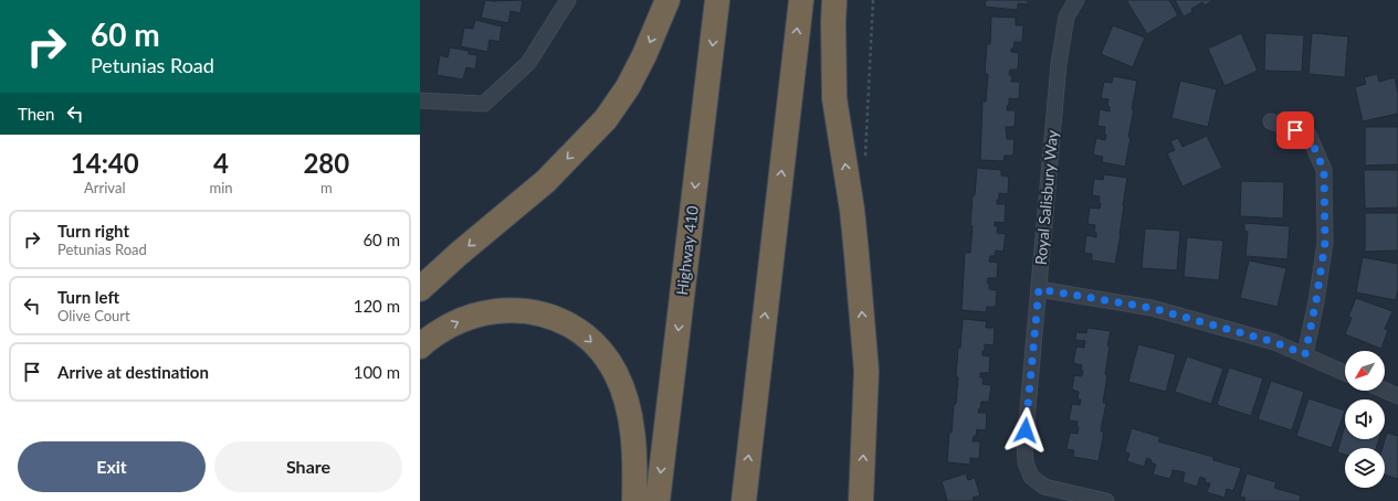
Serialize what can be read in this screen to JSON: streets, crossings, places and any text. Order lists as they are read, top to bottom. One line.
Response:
{"streets":{"highway":["Highway 410"],"street":["Royal Salisbury Way"]},"north":"bottom left","page":{"turn":["60 m","Petunias Road"],"then":"Then","eta":["14:40","Arrival","4","min","280","m"],"list":[{"name":"Turn right","note":"Petunias Road","value":"60 m"},{"name":"Turn left","note":"Olive Court","value":"120 m"},{"name":"Arrive at destination","value":"100 m"}],"buttons":["Exit","Share"]}}
